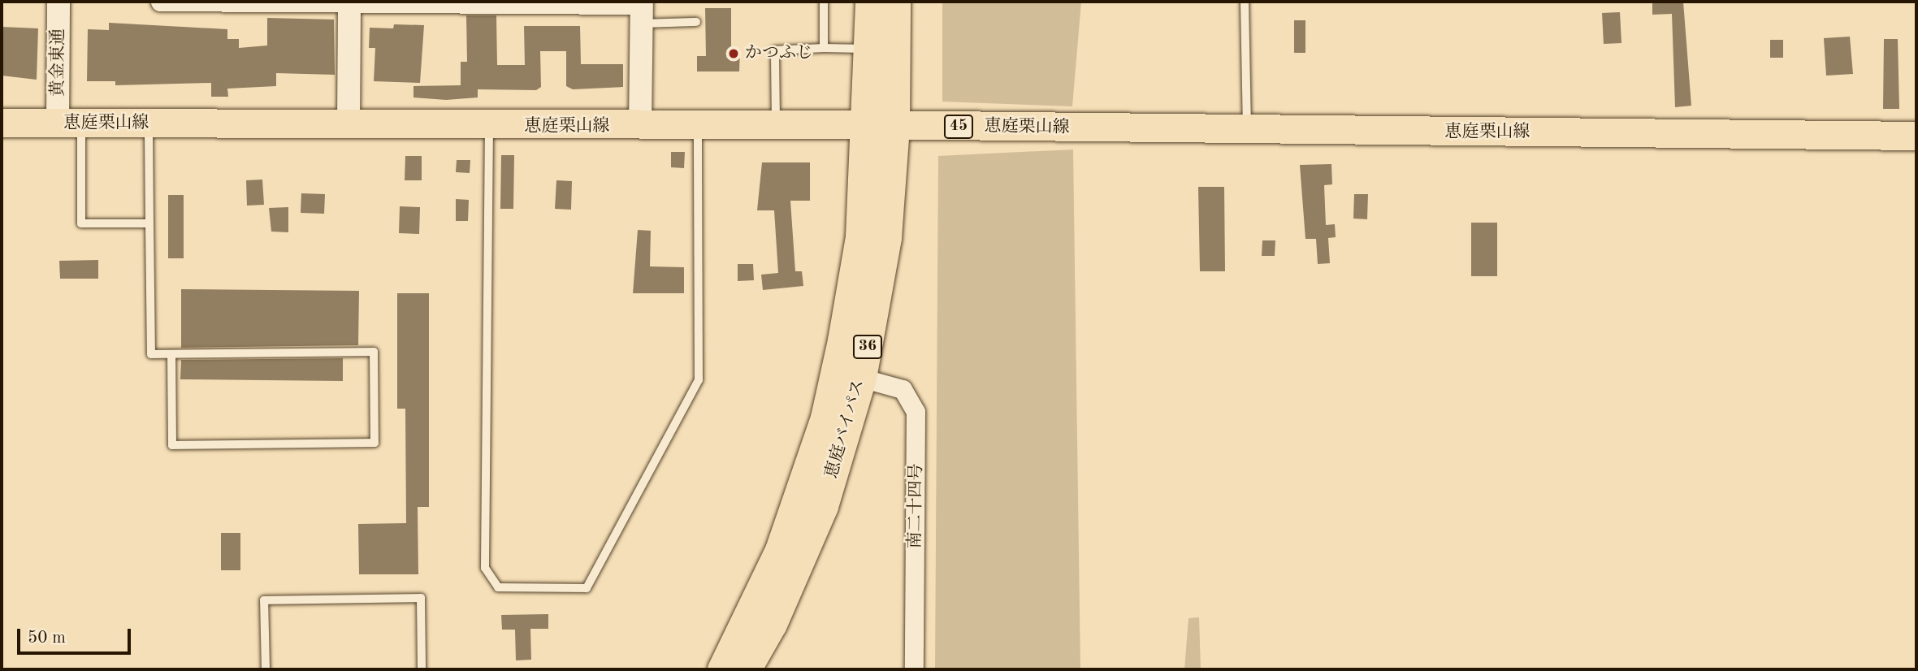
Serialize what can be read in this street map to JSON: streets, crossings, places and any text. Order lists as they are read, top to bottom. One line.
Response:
{"streets":{"highway":["36","恵庭バイパス"],"main road":["恵庭栗山線","45"],"street":["黄金東通","南二十四号"]},"crossings":[["黄金東通","恵庭栗山線"],["恵庭栗山線","恵庭バイパス"],["恵庭バイパス","南二十四号"]],"places":["かつふじ"],"scale_bar":"50 m"}
